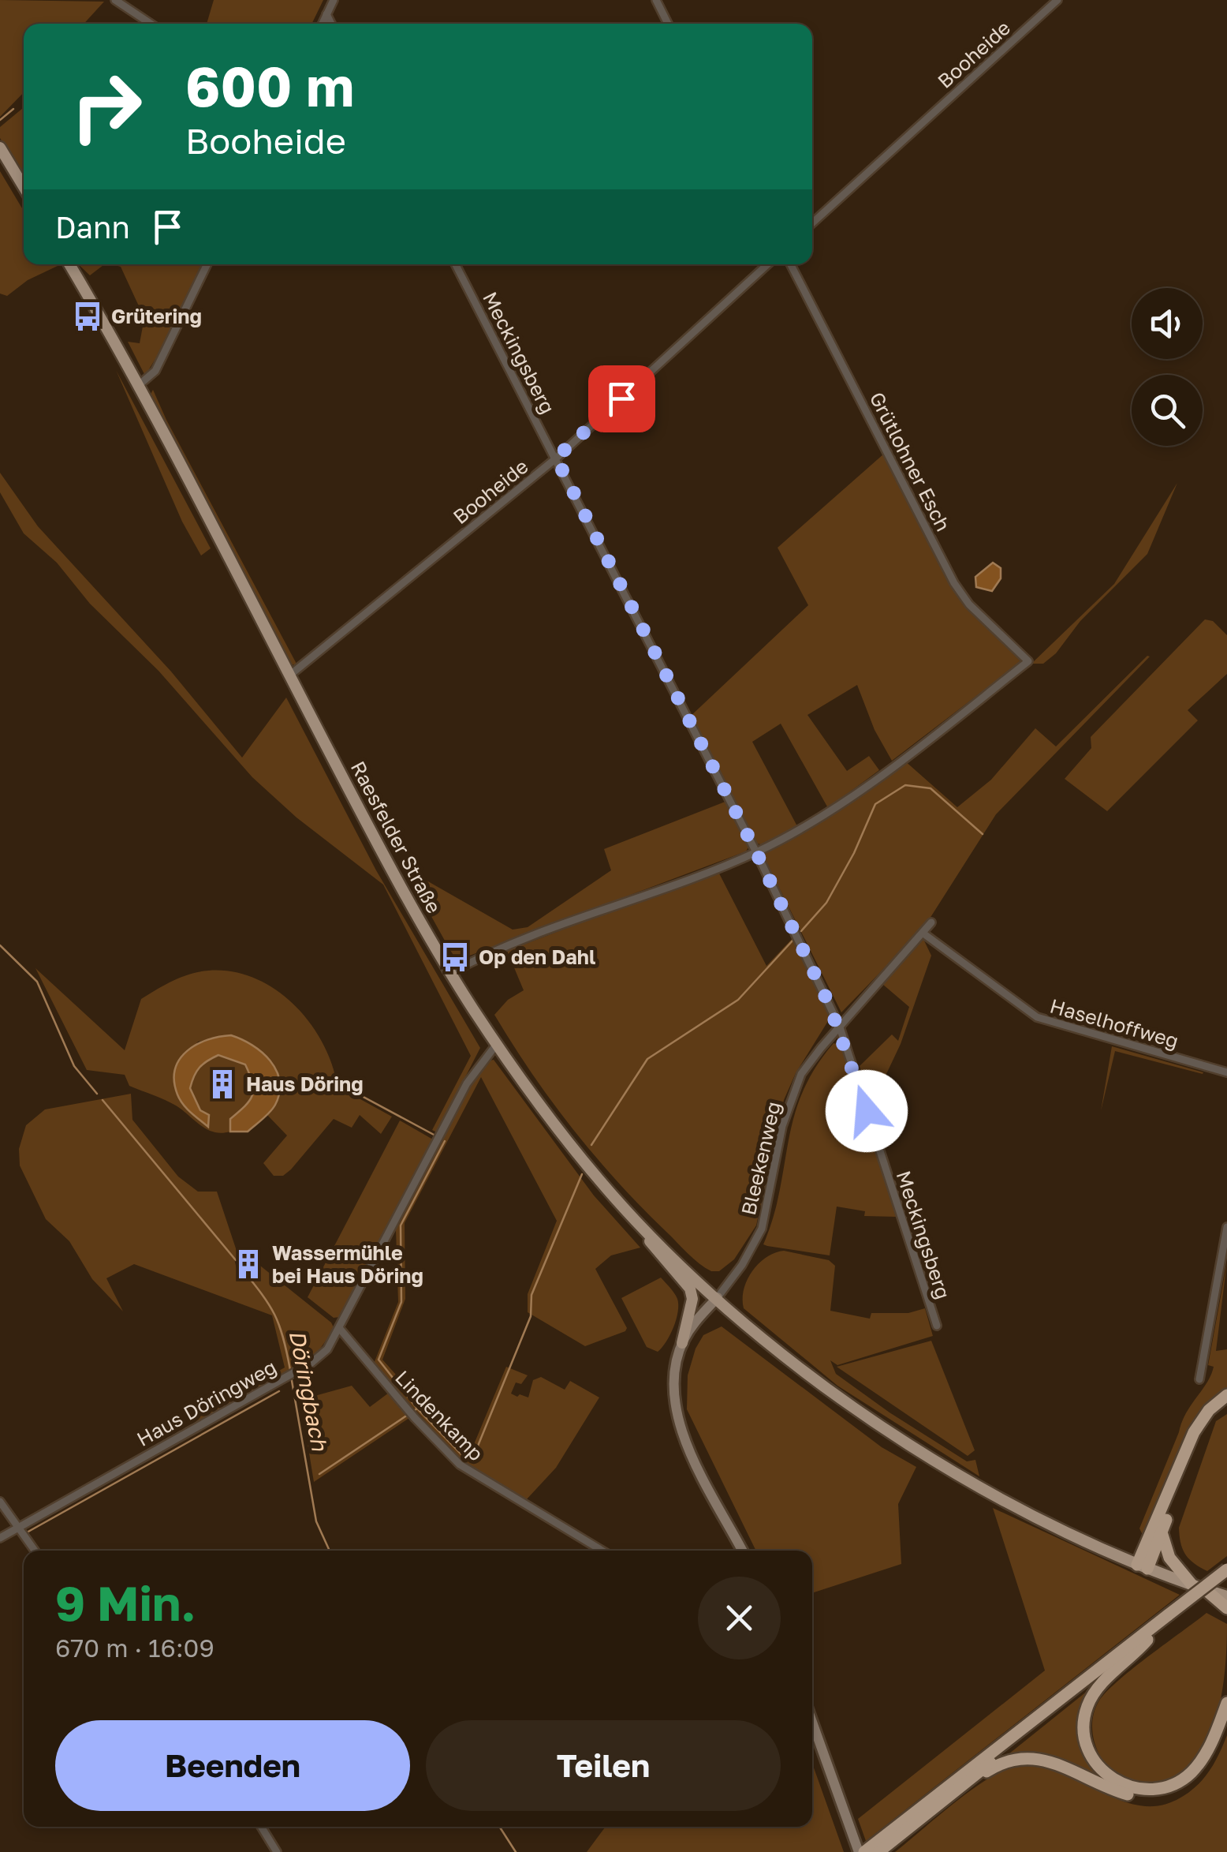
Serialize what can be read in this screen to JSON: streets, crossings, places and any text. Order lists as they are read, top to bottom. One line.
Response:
{"streets":{"main road":["Raesfelder Straße"],"street":["Booheide","Meckingsberg","Grütlohner Esch","Haselhoffweg","Bleekenweg","Haus Döringweg","Lindenkamp"]},"crossings":[["Booheide","Meckingsberg"],["Booheide","Raesfelder Straße"],["Meckingsberg","Grütlohner Esch"],["Meckingsberg","Bleekenweg"],["Raesfelder Straße","Bleekenweg"],["Raesfelder Straße","Haus Döringweg"],["Haselhoffweg","Bleekenweg"],["Haus Döringweg","Lindenkamp"]],"water":["Döringbach"],"places":{"bus stop":["Grütering","Op den Dahl"],"building":["Haus Döring","Wassermühle bei Haus Döring"]},"page":{"turn":["600 m","Booheide"],"then":"Dann","heading":["9 Min.","670 m · 16:09"],"buttons":["Beenden","Teilen"]}}
